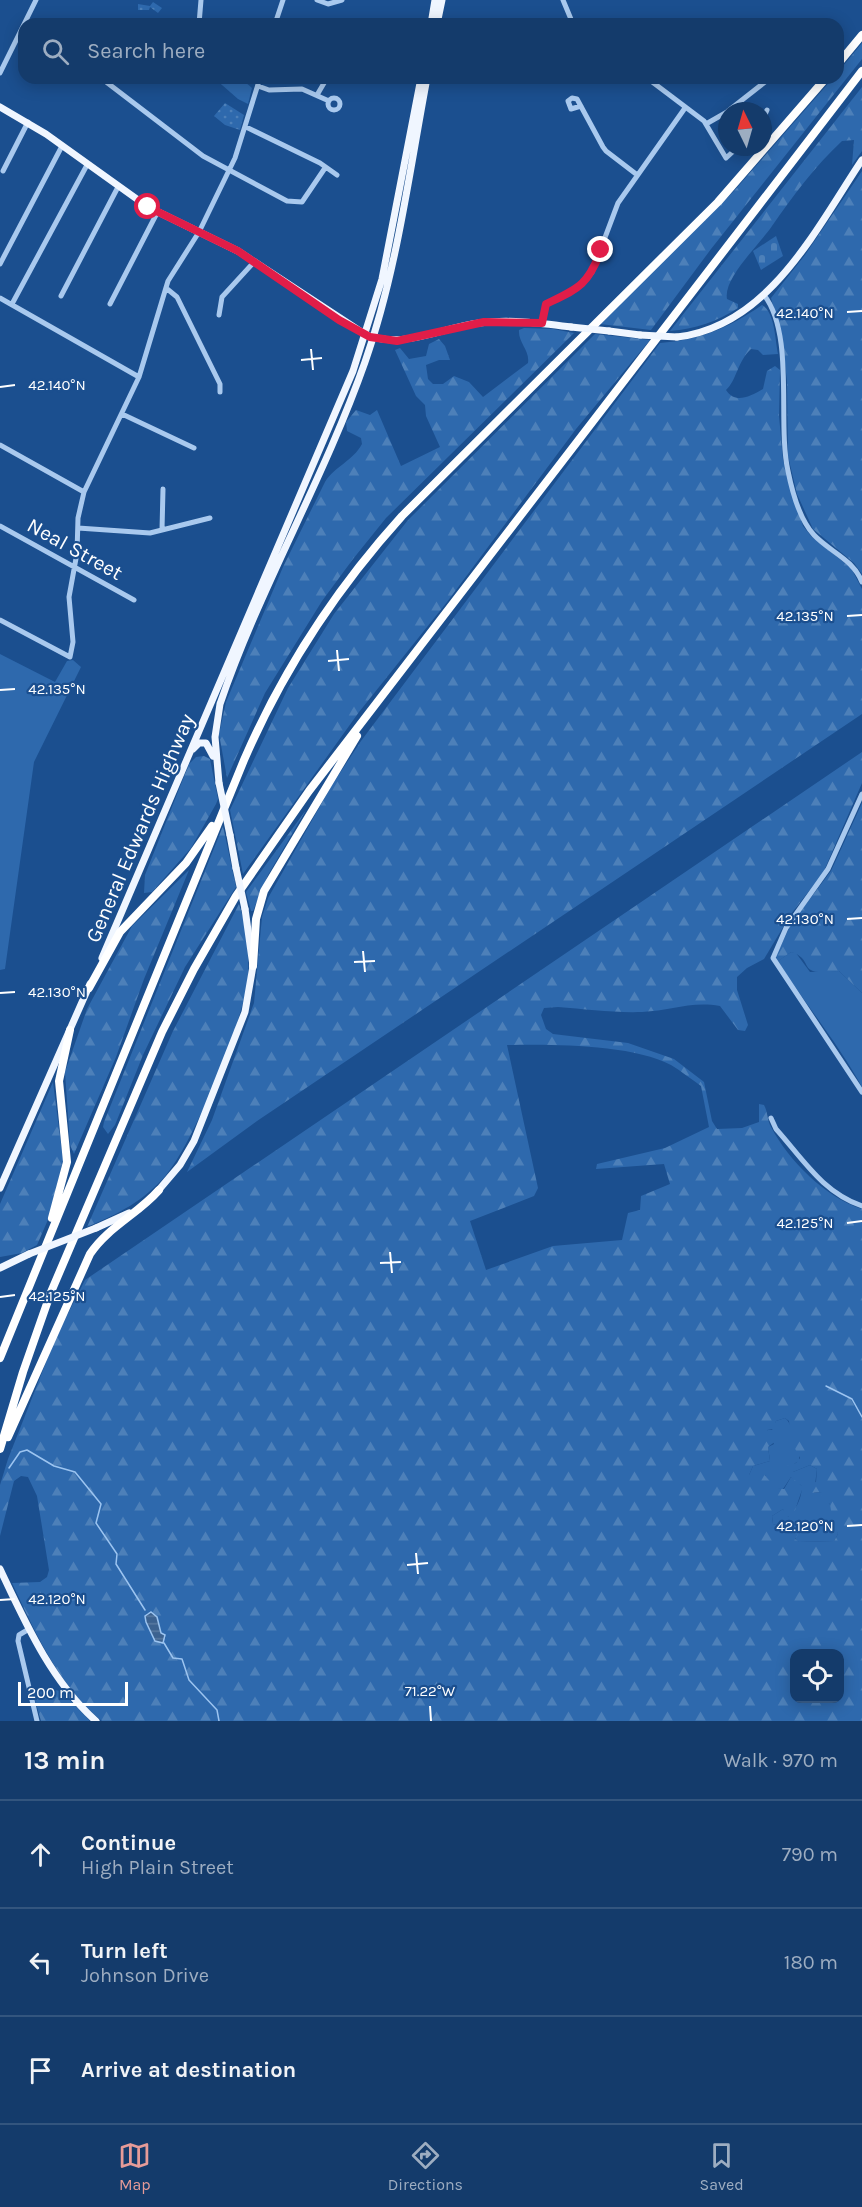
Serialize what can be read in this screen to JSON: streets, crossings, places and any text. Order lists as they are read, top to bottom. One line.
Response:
{"streets":{"main road":["General Edwards Highway"],"street":["Neal Street"]},"scale_bar":"200 m","north":"top","page":{"search":"Search here","scale":"200 m","heading":["13 min","Walk · 970 m"],"list":[["Continue","High Plain Street","790 m"],["Turn left","Johnson Drive","180 m"],"Arrive at destination"],"nav":["Map","Directions","Saved"]},"coordinates":["42.140°N","42.135°N","42.130°N","42.125°N","42.120°N","71.22°W"]}
